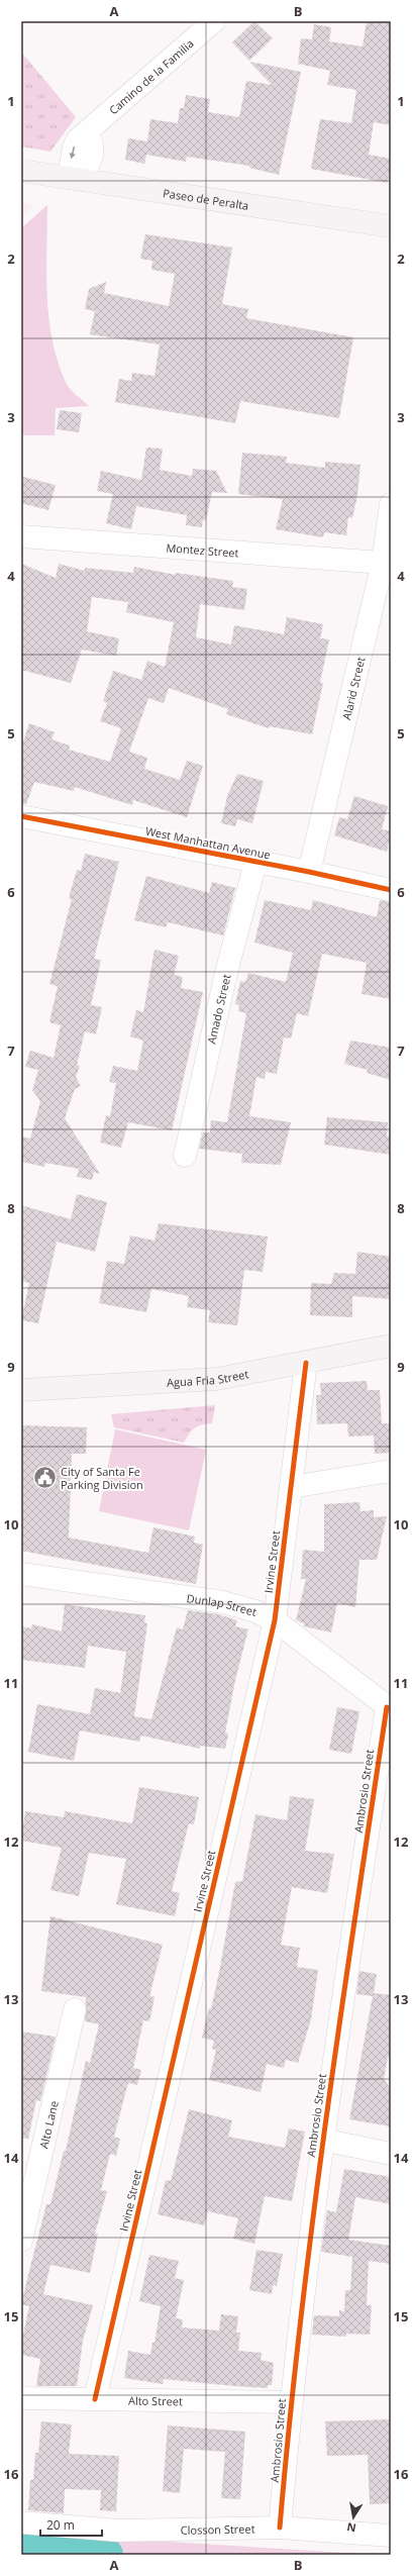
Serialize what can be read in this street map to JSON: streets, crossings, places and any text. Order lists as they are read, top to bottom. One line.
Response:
{"streets":{"street":["Camino de la Familia","Paseo de Peralta","Montez Street","Alarid Street","West Manhattan Avenue","Amado Street","Agua Fria Street","Irvine Street","Dunlap Street","Ambrosio Street","Alto Lane","Alto Street","Closson Street"]},"crossings":[["Camino de la Familia","Paseo de Peralta"],["Montez Street","Alarid Street"],["Alarid Street","West Manhattan Avenue"],["West Manhattan Avenue","Amado Street"],["Agua Fria Street","Irvine Street"],["Irvine Street","Dunlap Street"],["Irvine Street","Alto Street"],["Dunlap Street","Ambrosio Street"],["Ambrosio Street","Alto Street"],["Ambrosio Street","Closson Street"]],"places":{"public building":["City of Santa Fe Parking Division"]},"scale_bar":"20 m","north":"bottom","grid":{"columns":["A","B"],"rows":["1","2","3","4","5","6","7","8","9","10","11","12","13","14","15","16"]}}
